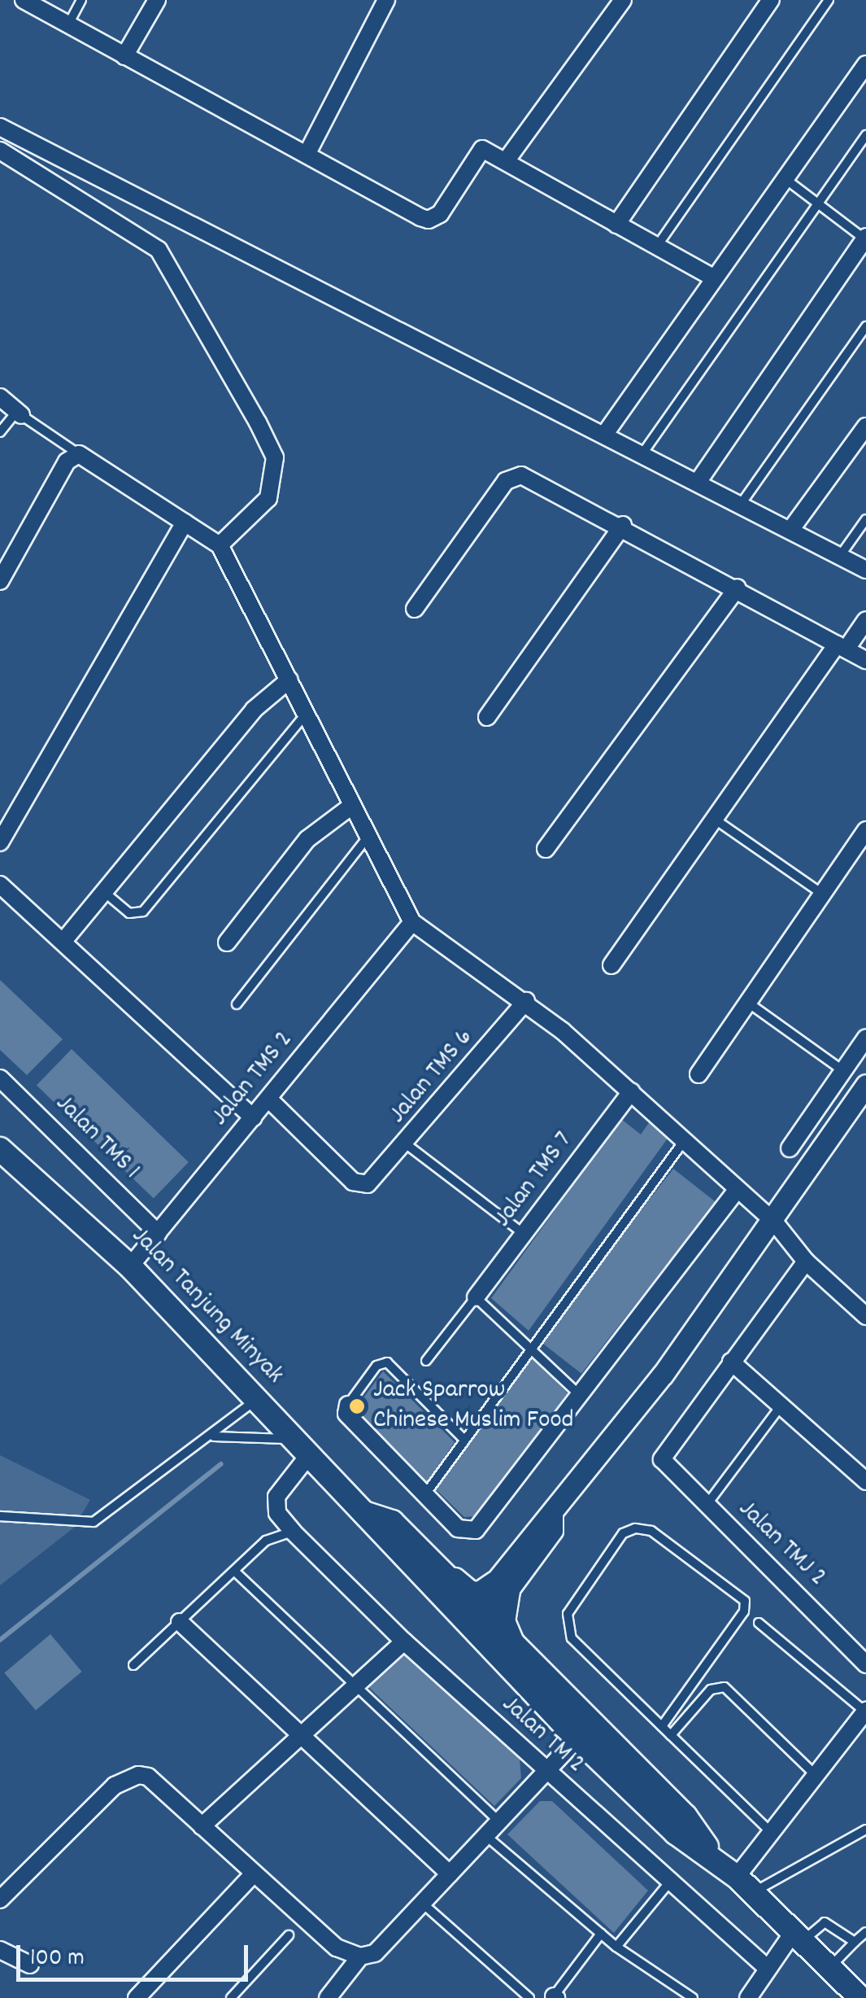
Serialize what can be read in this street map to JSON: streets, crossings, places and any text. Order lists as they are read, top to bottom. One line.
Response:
{"streets":{"main road":["Jalan Tanjung Minyak"],"street":["Jalan TMS 6","Jalan TMS 2","Jalan TMS 1","Jalan TMS 7","Jalan TMJ 2","Jalan TM 2"]},"crossings":[["Jalan TMS 6","Jalan TMS 2"],["Jalan TMS 2","Jalan TMS 1"],["Jalan TMS 2","Jalan Tanjung Minyak"]],"places":["Jack Sparrow Chinese Muslim Food"],"scale_bar":"100 m"}
